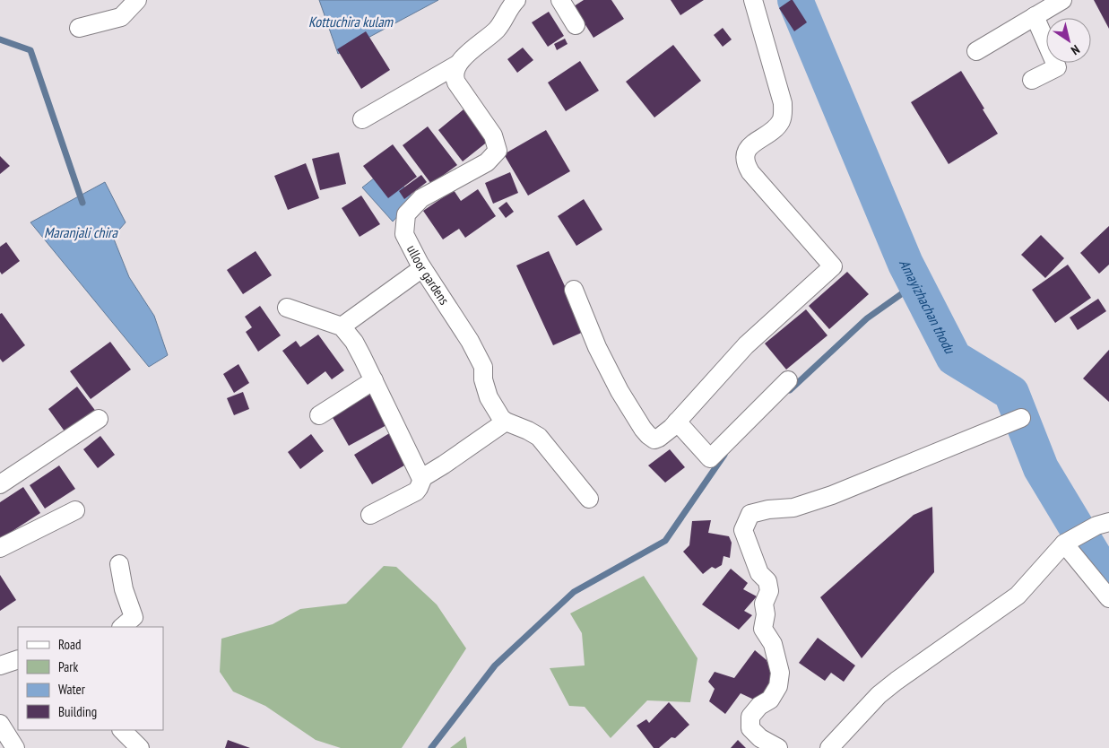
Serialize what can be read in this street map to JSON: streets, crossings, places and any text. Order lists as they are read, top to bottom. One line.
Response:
{"streets":{"street":["ulloor gardens"]},"water":["Kottuchira kulam","Maranjali chira","Amayizhachan thodu"],"legend":["Road","Park","Water","Building"],"north":"bottom right"}
